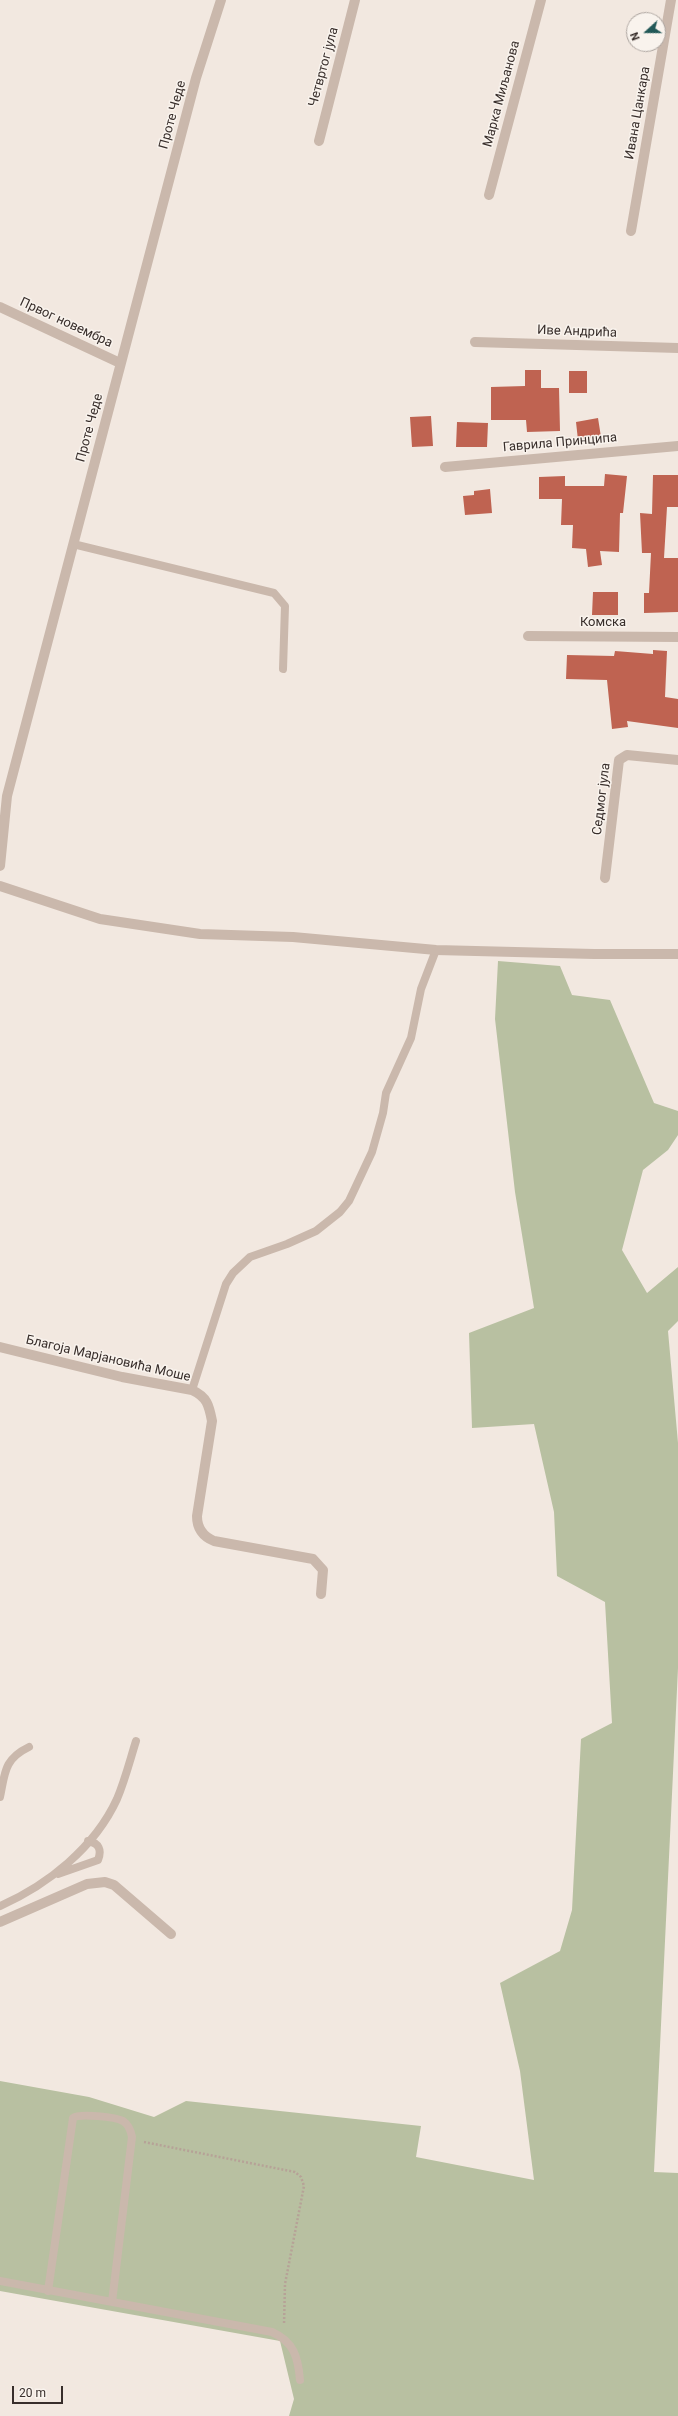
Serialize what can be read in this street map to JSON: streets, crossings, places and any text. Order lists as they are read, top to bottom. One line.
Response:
{"streets":{"street":["Четвртог јула","Марка Миљанова","Ивана Цанкара","Проте Чеде","Првог новембра","Иве Андрића","Гаврила Принципа","Комска","Седмог јула","Благоја Марјановића Моше"]},"crossings":[["Проте Чеде","Првог новембра"]],"scale_bar":"20 m","north":"left"}
